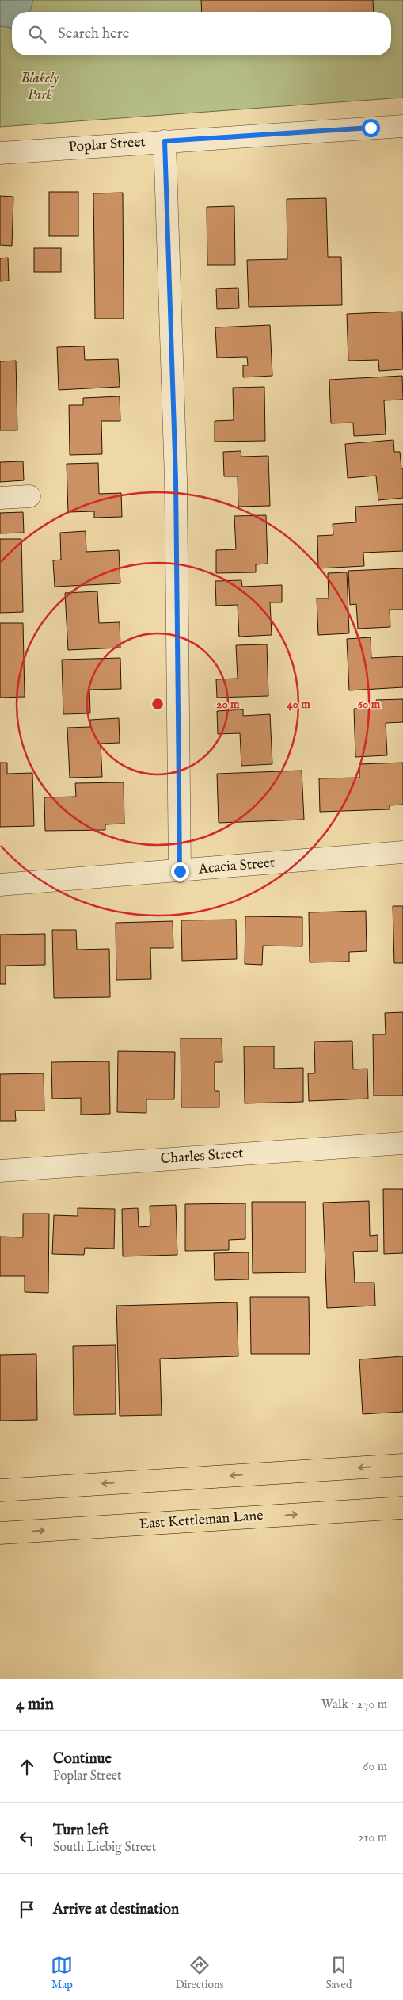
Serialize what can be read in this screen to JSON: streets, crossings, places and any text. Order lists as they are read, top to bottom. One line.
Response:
{"streets":{"main road":["East Kettleman Lane"],"street":["Poplar Street","Acacia Street","Charles Street"]},"parks":["Blakely Park"],"page":{"search":"Search here","heading":["4 min","Walk · 270 m"],"list":[["Continue","Poplar Street","60 m"],["Turn left","South Liebig Street","210 m"],"Arrive at destination"],"nav":["Map","Directions","Saved"]},"rings":["20 m","40 m","60 m"]}
